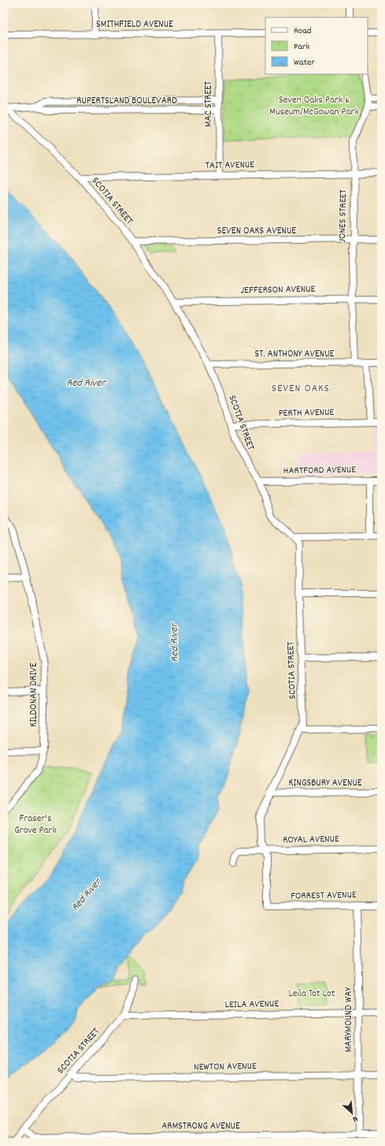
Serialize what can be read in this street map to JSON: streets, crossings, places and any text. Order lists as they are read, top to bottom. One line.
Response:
{"streets":{"street":["SMITHFIELD AVENUE","RUPERTSLAND BOULEVARD","MAC STREET","TAIT AVENUE","SCOTIA STREET","JONES STREET","SEVEN OAKS AVENUE","JEFFERSON AVENUE","ST. ANTHONY AVENUE","PERTH AVENUE","HARTFORD AVENUE","KILDONAN DRIVE","KINGSBURY AVENUE","ROYAL AVENUE","FORREST AVENUE","LEILA AVENUE","MARYMOUND WAY","NEWTON AVENUE","ARMSTRONG AVENUE"]},"crossings":[["SMITHFIELD AVENUE","MAC STREET"],["RUPERTSLAND BOULEVARD","MAC STREET"],["RUPERTSLAND BOULEVARD","SCOTIA STREET"],["MAC STREET","TAIT AVENUE"],["TAIT AVENUE","SCOTIA STREET"],["TAIT AVENUE","JONES STREET"],["SCOTIA STREET","SEVEN OAKS AVENUE"],["SCOTIA STREET","JEFFERSON AVENUE"],["SCOTIA STREET","ST. ANTHONY AVENUE"],["SCOTIA STREET","PERTH AVENUE"],["SCOTIA STREET","HARTFORD AVENUE"],["SCOTIA STREET","KINGSBURY AVENUE"],["SCOTIA STREET","ROYAL AVENUE"],["SCOTIA STREET","FORREST AVENUE"],["SCOTIA STREET","LEILA AVENUE"],["SCOTIA STREET","NEWTON AVENUE"],["SCOTIA STREET","ARMSTRONG AVENUE"],["JONES STREET","SEVEN OAKS AVENUE"],["JONES STREET","JEFFERSON AVENUE"],["JONES STREET","ST. ANTHONY AVENUE"],["FORREST AVENUE","MARYMOUND WAY"],["LEILA AVENUE","MARYMOUND WAY"],["MARYMOUND WAY","NEWTON AVENUE"],["MARYMOUND WAY","ARMSTRONG AVENUE"]],"districts":["SEVEN OAKS"],"water":["Red River"],"parks":["Seven Oaks Park & Museum/McGowan Park","Fraser's Grove Park","Leila Tot Lot"],"legend":["Road","Park","Water"],"north":"bottom right"}
